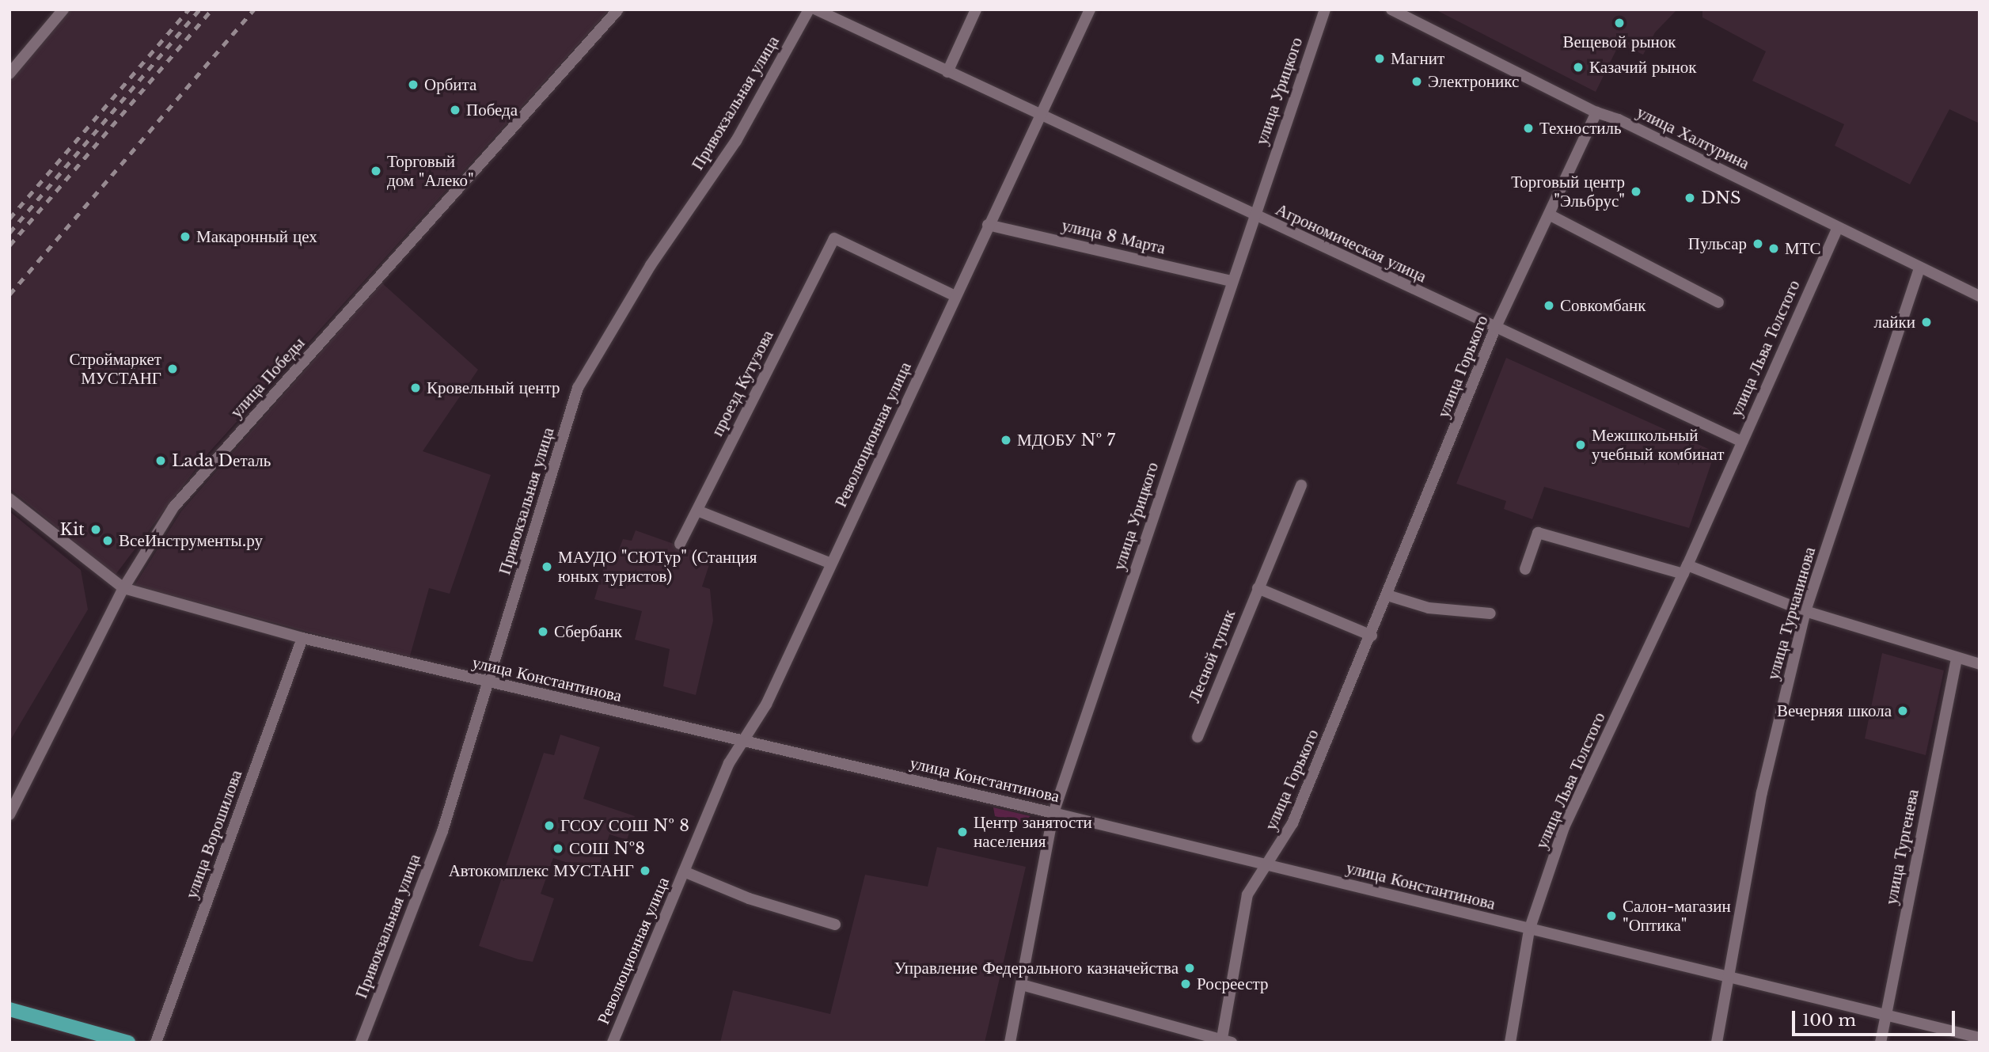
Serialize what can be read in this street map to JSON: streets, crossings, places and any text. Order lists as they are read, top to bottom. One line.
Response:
{"streets":{"street":["улица Урицкого","Привокзальная улица","улица Халтурина","улица 8 Марта","Агрономическая улица","улица Льва Толстого","улица Горького","улица Победы","проезд Кутузова","Революционная улица","улица Турчанинова","Лесной тупик","улица Константинова","улица Ворошилова","улица Тургенева"]},"crossings":[["улица Урицкого","улица 8 Марта"],["улица Урицкого","Агрономическая улица"],["улица Урицкого","улица Константинова"],["Привокзальная улица","улица Константинова"],["улица Халтурина","улица Льва Толстого"],["улица Халтурина","улица Горького"],["улица Халтурина","улица Турчанинова"],["улица 8 Марта","Революционная улица"],["Агрономическая улица","улица Льва Толстого"],["Агрономическая улица","улица Горького"],["Агрономическая улица","Революционная улица"],["улица Льва Толстого","улица Константинова"],["улица Горького","улица Константинова"],["улица Победы","улица Константинова"],["проезд Кутузова","Революционная улица"],["Революционная улица","улица Константинова"],["улица Турчанинова","улица Константинова"],["улица Константинова","улица Ворошилова"],["улица Константинова","улица Тургенева"]],"places":["Вещевой рынок","Магнит","Казачий рынок","Электроникс","Орбита","Победа","Техностиль","Торговый дом \"Алеко\"","Торговый центр \"Эльбрус\"","DNS","Макаронный цех","Пульсар","МТС","Совкомбанк","лайки","Строймаркет МУСТАНГ","Кровельный центр","МДОБУ № 7","Межшкольный учебный комбинат","Lada Dеталь","Kit","ВсеИнструменты.ру","МАУДО \"СЮТур\" (Станция юных туристов)","Сбербанк","Вечерняя школа","ГСОУ СОШ № 8","Центр занятости населения","СОШ №8","Автокомплекс МУСТАНГ","Салон-магазин \"Оптика\"","Управление Федерального казначейства","Росреестр"],"scale_bar":"100 m"}
